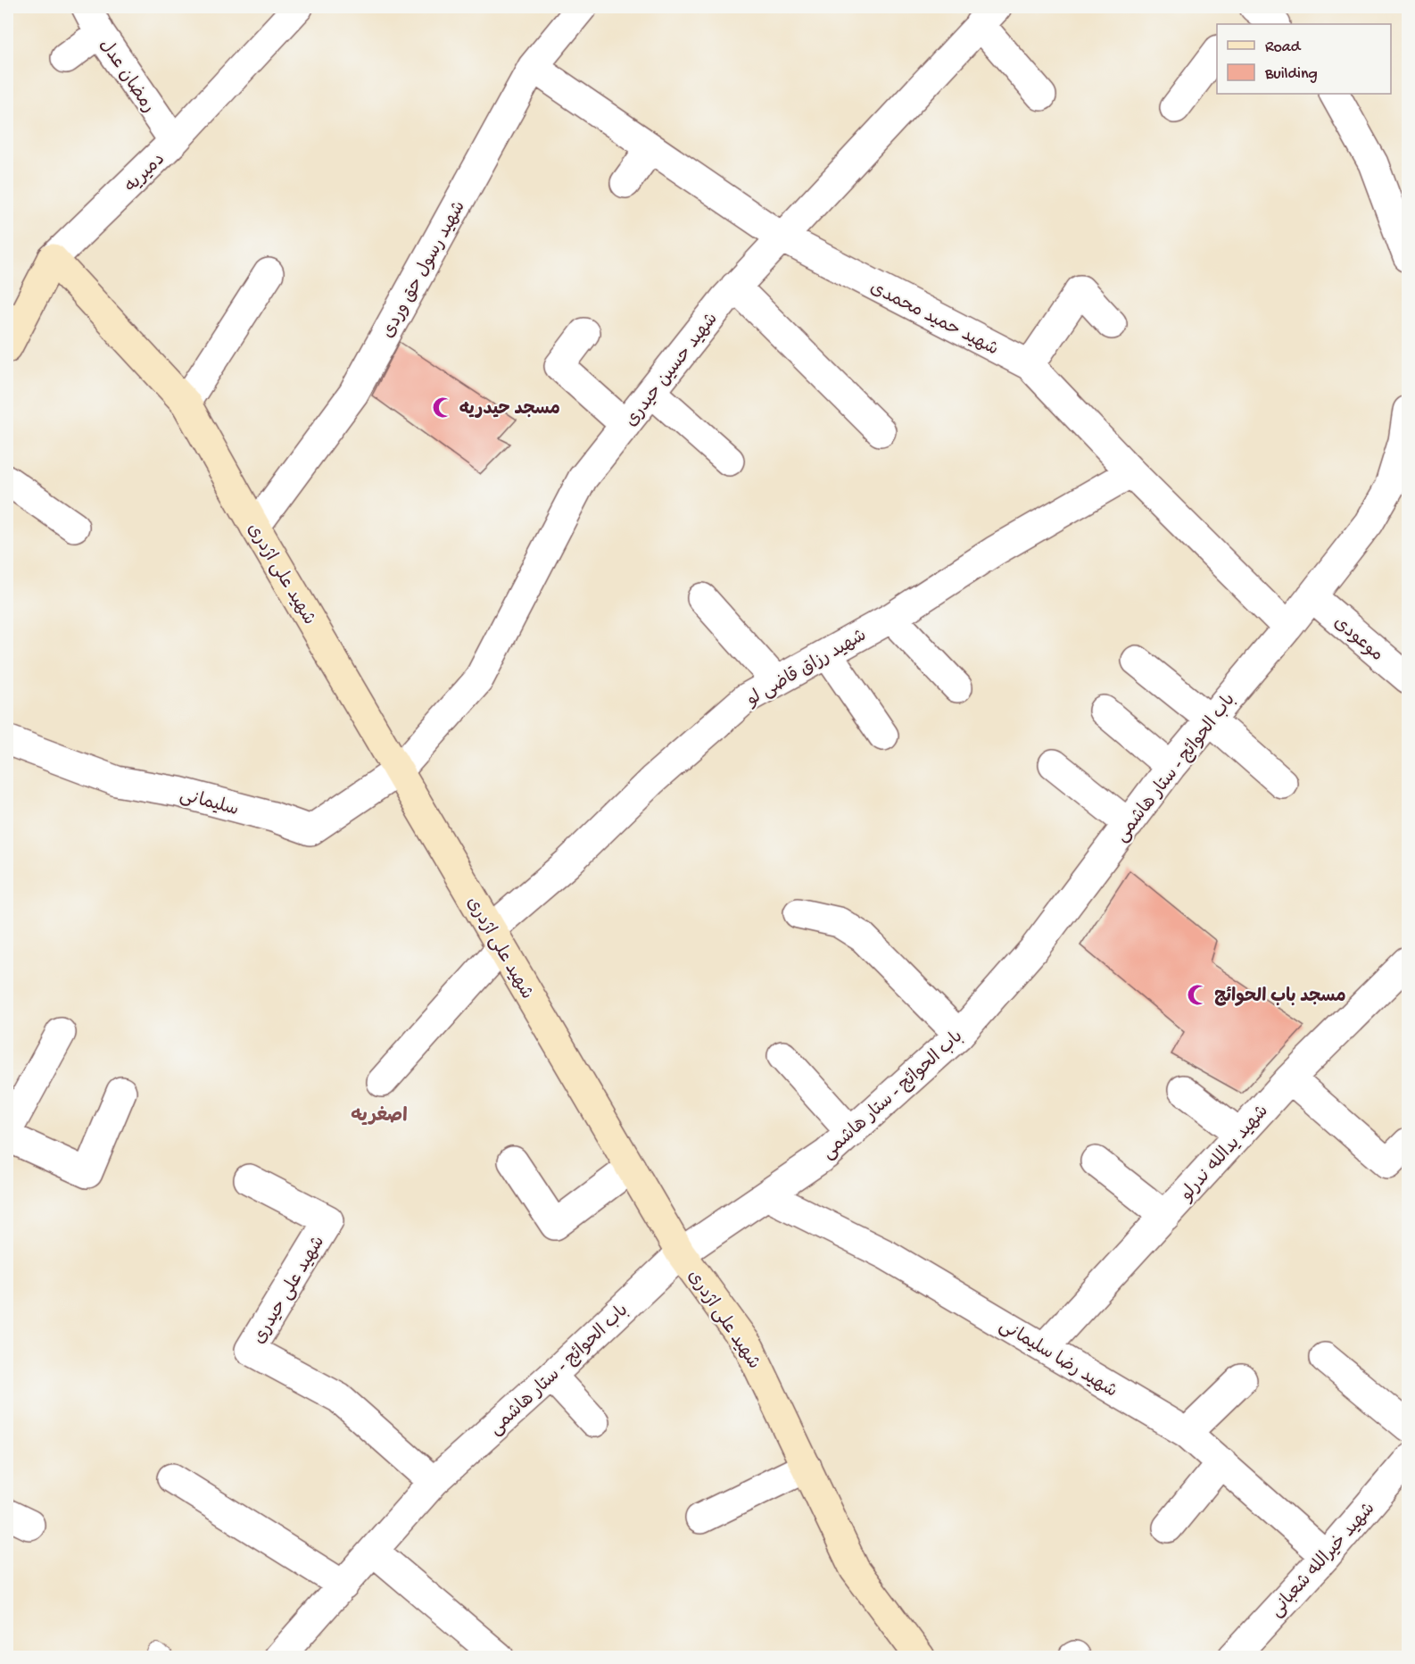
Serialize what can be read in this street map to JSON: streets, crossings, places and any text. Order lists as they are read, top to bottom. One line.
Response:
{"streets":{"street":["رمضان عدل","دمیریه","شهید رسول حق وردی","شهید حمید محمدی","شهید حسین حیدری","شهید علی اژدری","موعودی","شهید رزاق قاضی لو","باب الحوائج - ستار هاشمی","سلیمانی","شهید یدالله ندرلو","شهید علی حیدری","شهید رضا سلیمانی","شهید خیرالله شعبانی"]},"crossings":[["رمضان عدل","دمیریه"],["دمیریه","شهید علی اژدری"],["شهید رسول حق وردی","شهید حمید محمدی"],["شهید رسول حق وردی","شهید علی اژدری"],["شهید حمید محمدی","شهید حسین حیدری"],["شهید حمید محمدی","شهید رزاق قاضی لو"],["شهید حمید محمدی","باب الحوائج - ستار هاشمی"],["شهید حسین حیدری","شهید علی اژدری"],["شهید حسین حیدری","سلیمانی"],["شهید علی اژدری","شهید رزاق قاضی لو"],["شهید علی اژدری","باب الحوائج - ستار هاشمی"],["شهید علی اژدری","سلیمانی"],["موعودی","باب الحوائج - ستار هاشمی"],["باب الحوائج - ستار هاشمی","شهید علی حیدری"],["باب الحوائج - ستار هاشمی","شهید رضا سلیمانی"],["شهید یدالله ندرلو","شهید رضا سلیمانی"],["شهید رضا سلیمانی","شهید خیرالله شعبانی"]],"districts":["اصغریه"],"places":{"mosque":["مسجد حیدریه","مسجد باب الحوائج"]},"legend":["Road","Building"]}
